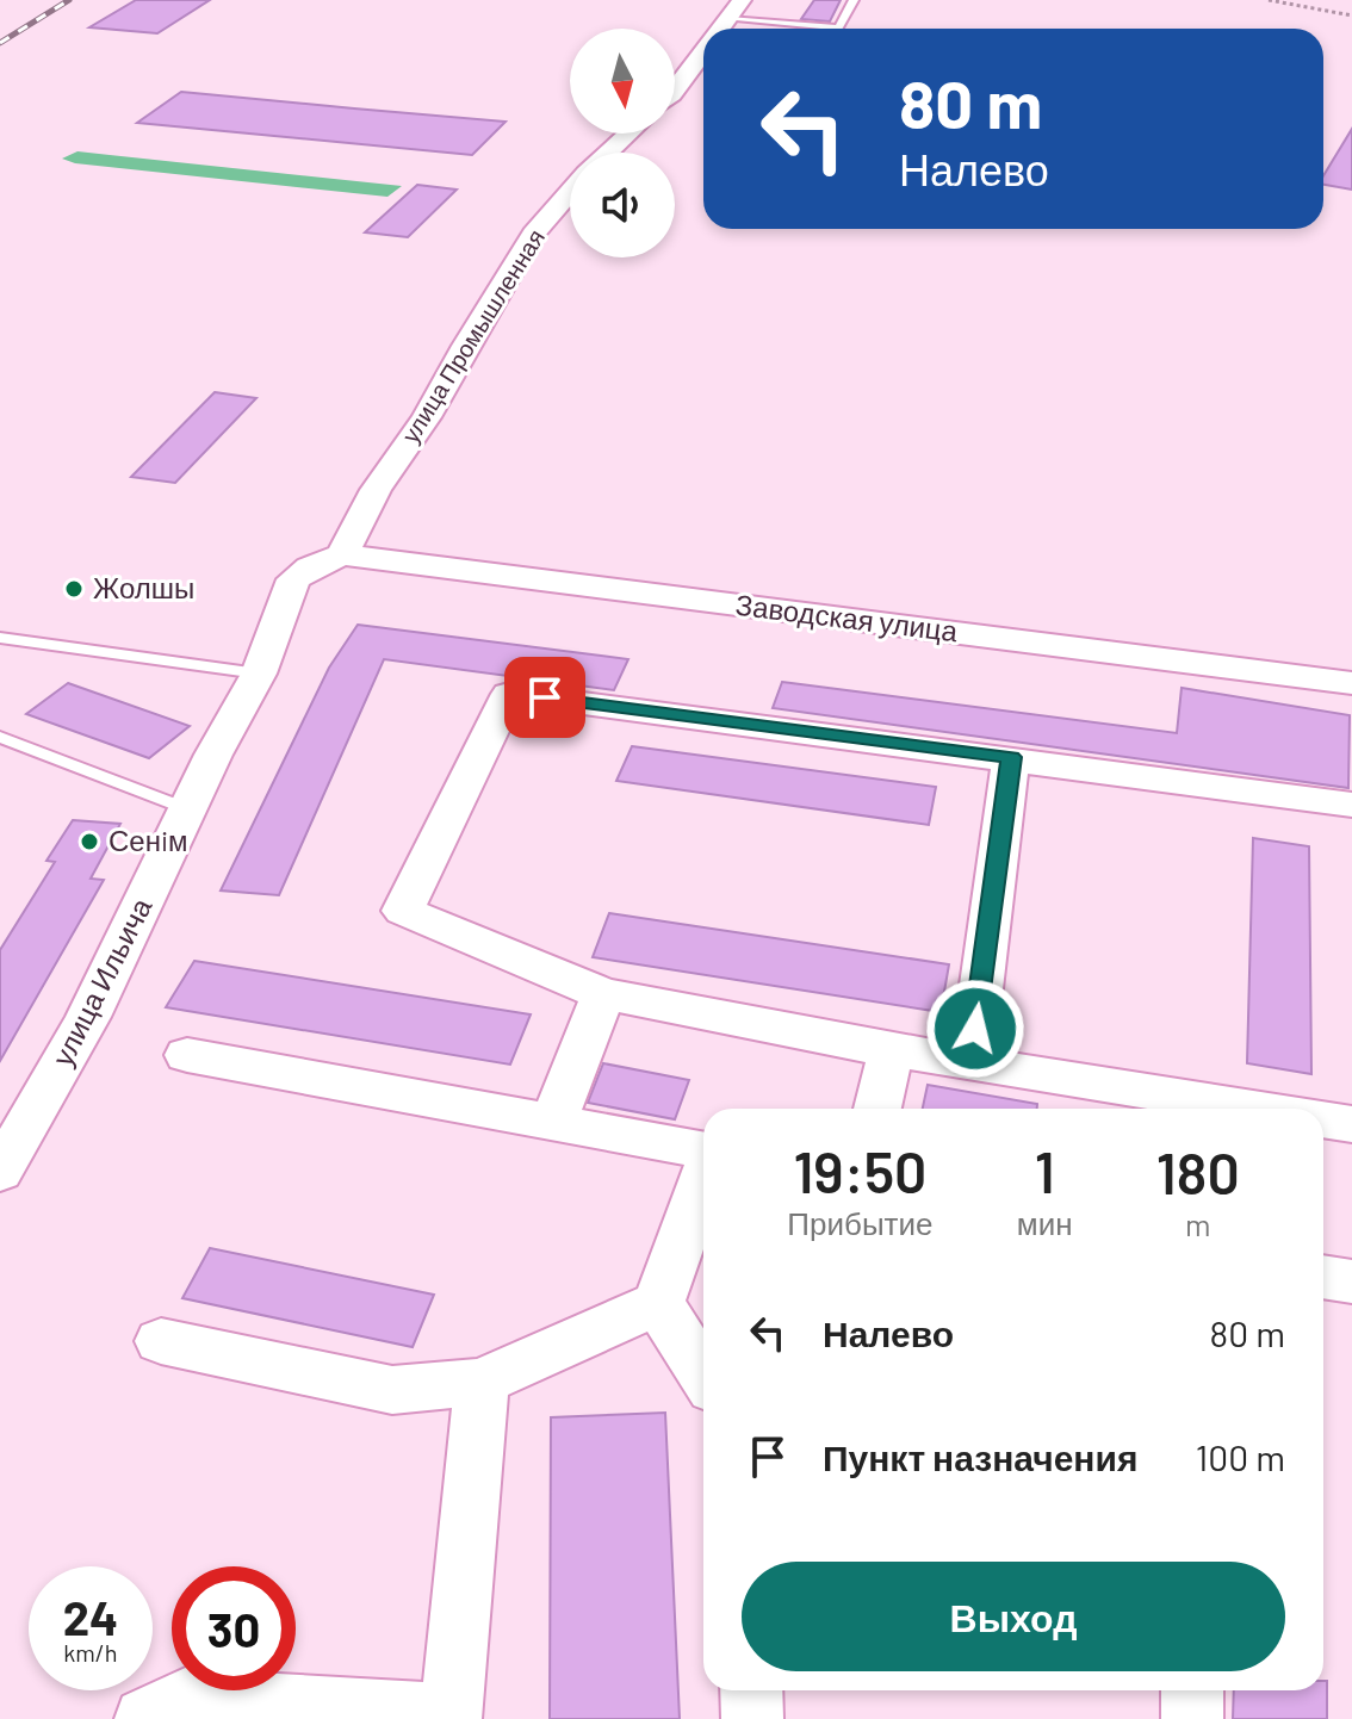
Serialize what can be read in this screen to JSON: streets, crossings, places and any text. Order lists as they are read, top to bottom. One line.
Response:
{"streets":{"street":["улица Промышленная","Заводская улица","улица Ильича"]},"crossings":[["улица Промышленная","Заводская улица"],["улица Промышленная","улица Ильича"],["Заводская улица","улица Ильича"]],"places":["Жолшы","Сенiм"],"north":"bottom","page":{"turn":["80 m","Налево"],"eta":["19:50","Прибытие","1","мин","180","m"],"list":[{"name":"Налево","value":"80 m"},{"name":"Пункт назначения","value":"100 m"}],"buttons":"Выход","speed":"24 km/h","limit":"30"}}
